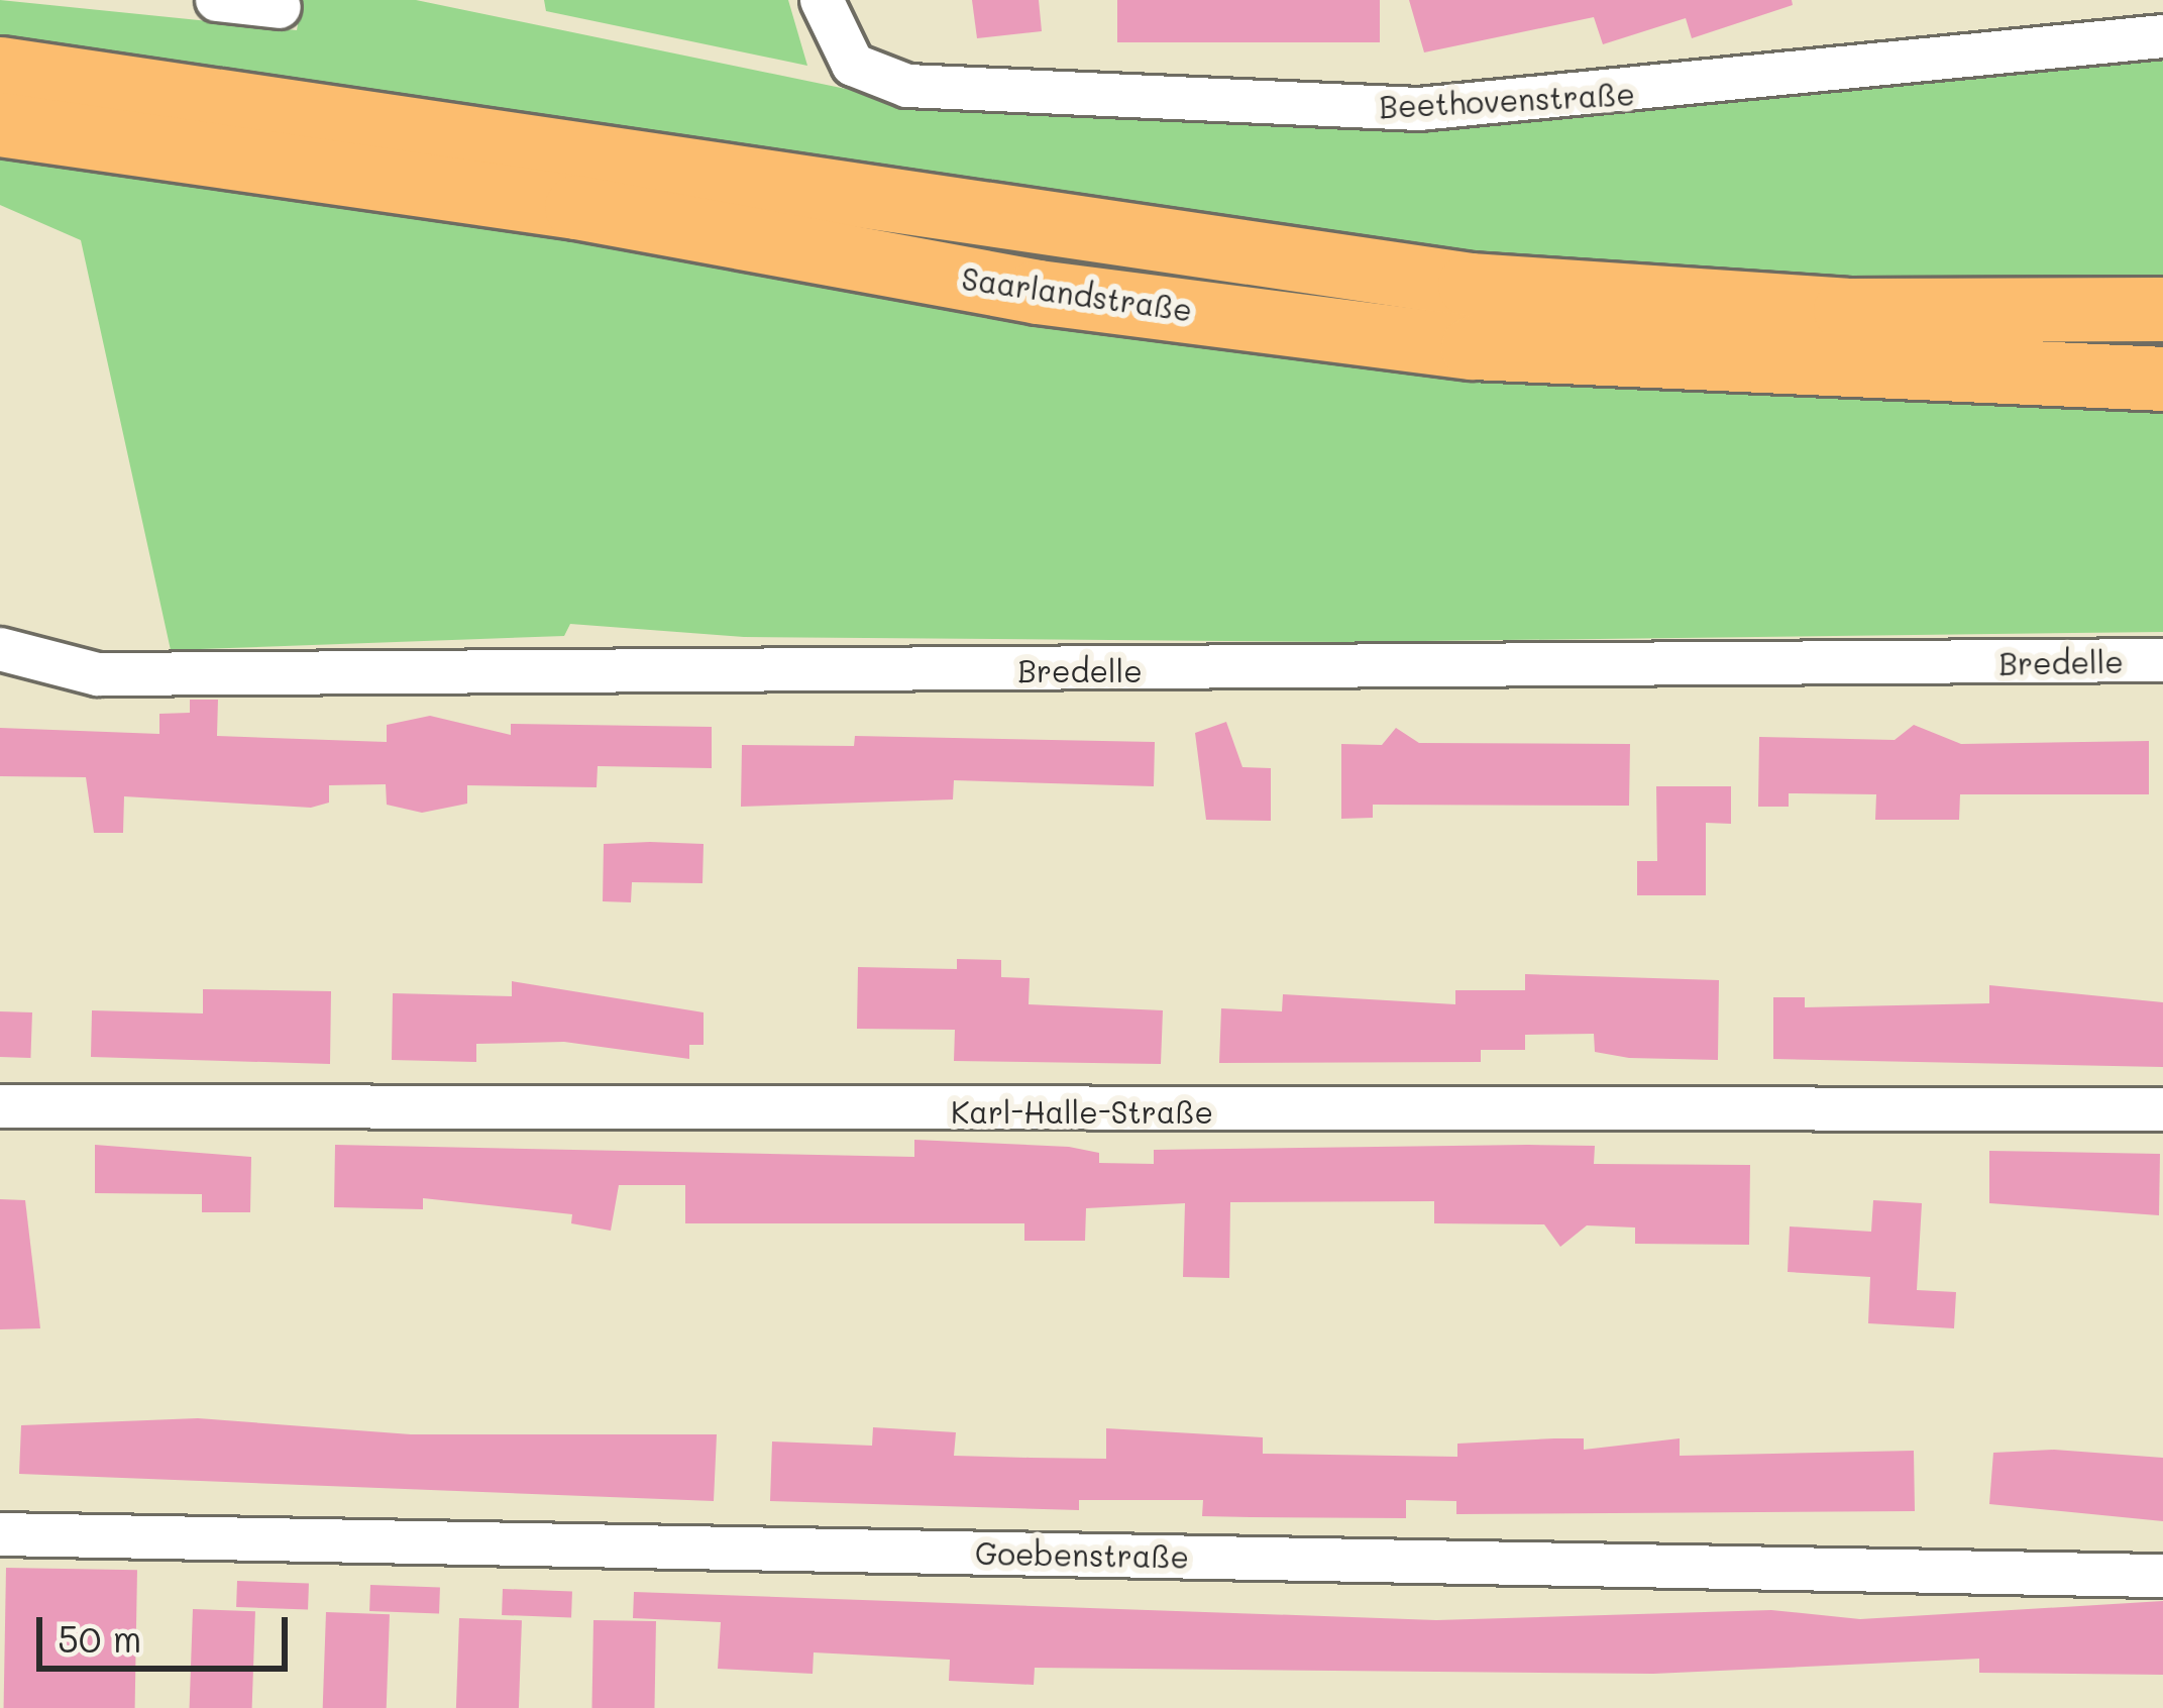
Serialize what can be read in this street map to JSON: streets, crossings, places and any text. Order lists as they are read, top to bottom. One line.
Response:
{"streets":{"highway":["Saarlandstraße"],"street":["Beethovenstraße","Bredelle","Karl-Halle-Straße","Goebenstraße"]},"scale_bar":"50 m"}
